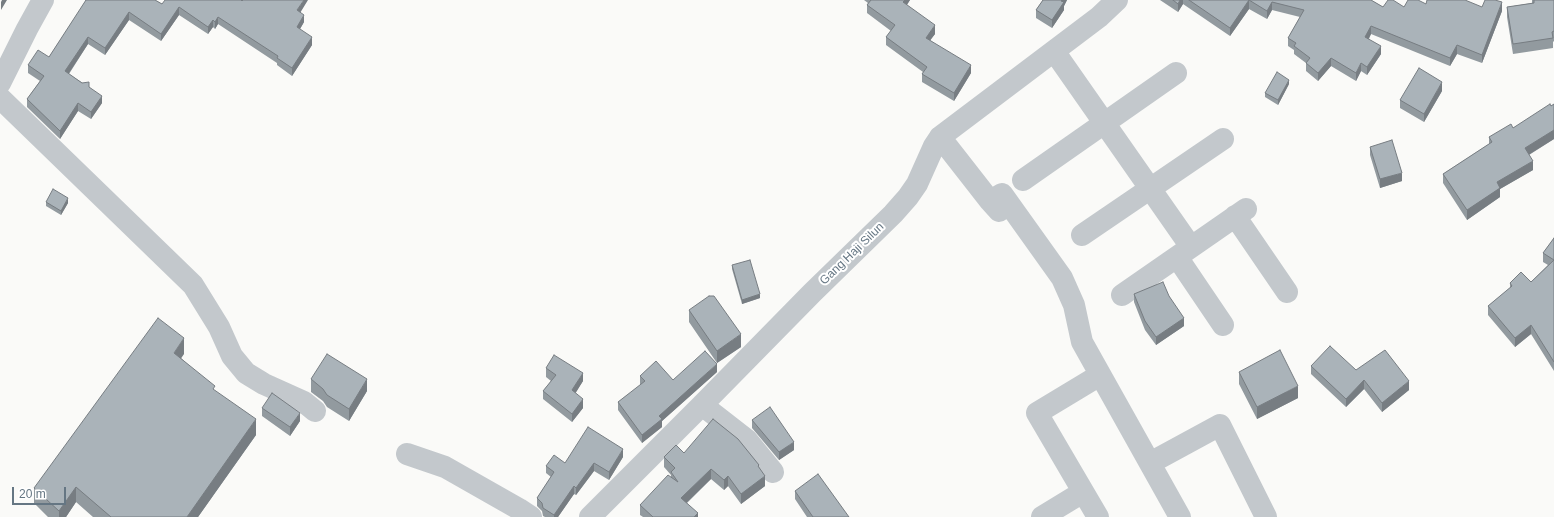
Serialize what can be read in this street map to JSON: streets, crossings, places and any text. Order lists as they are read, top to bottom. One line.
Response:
{"streets":{"street":["Gang Haji Silun"]},"scale_bar":"20 m"}
